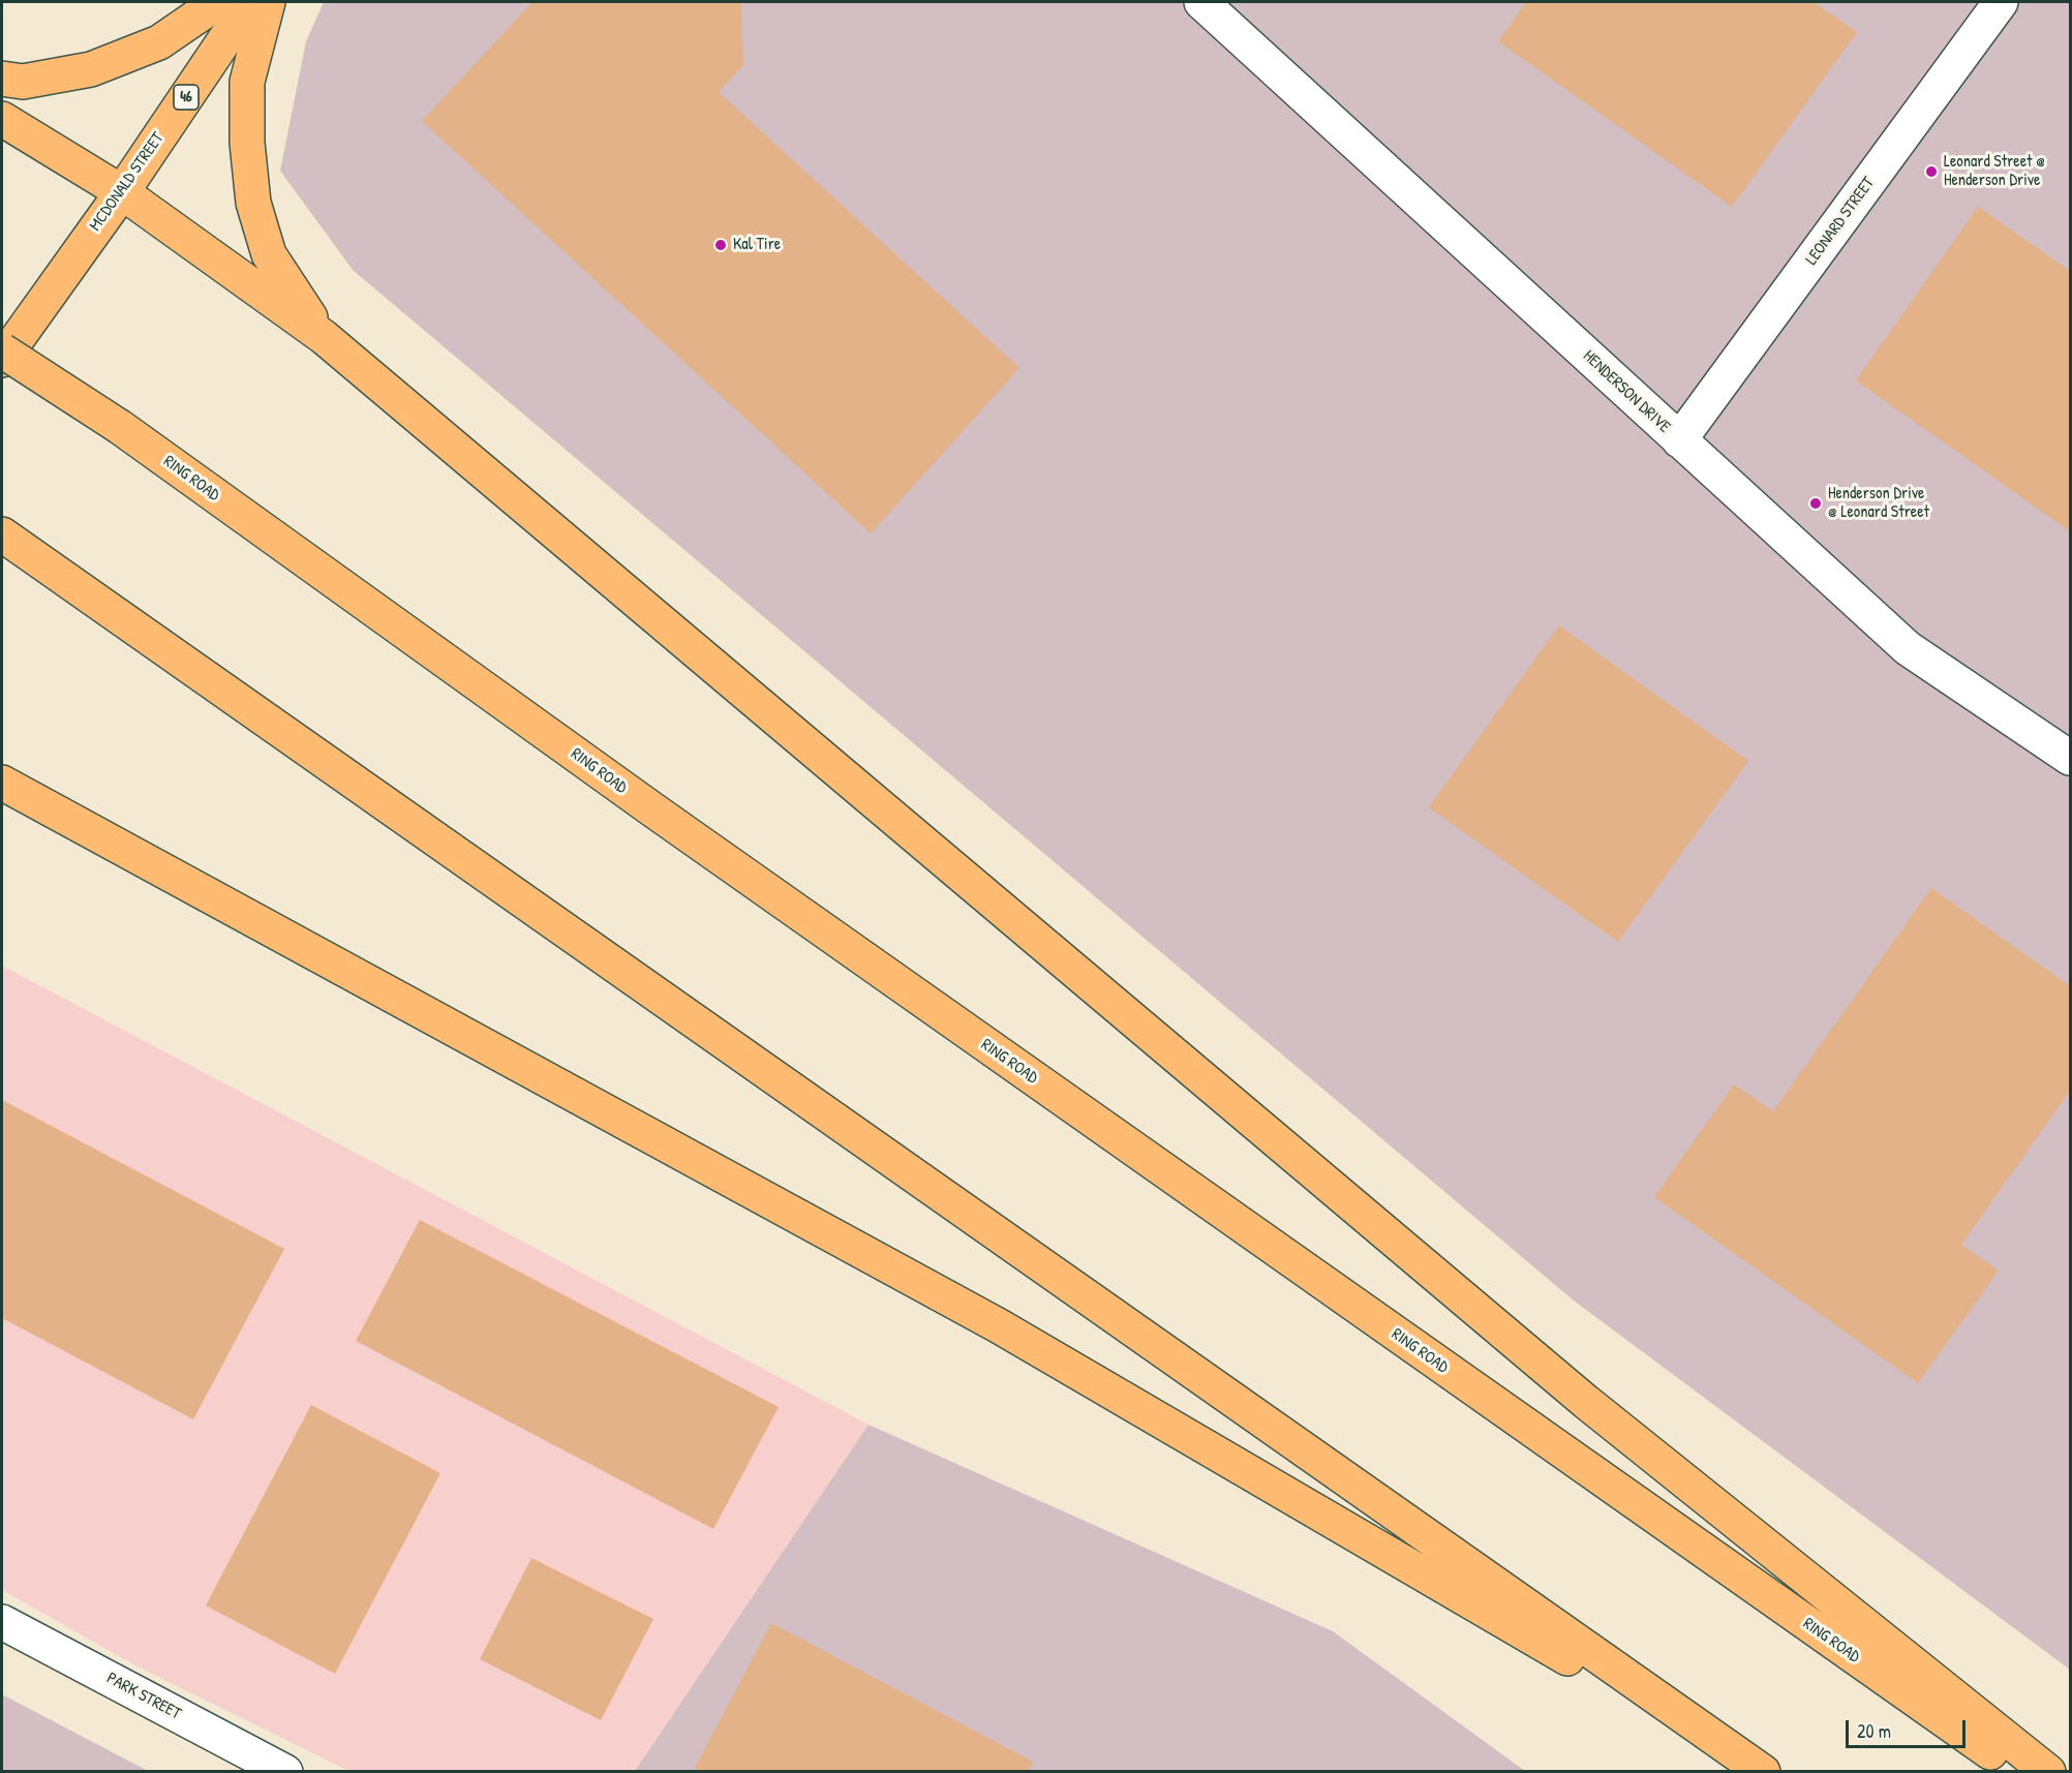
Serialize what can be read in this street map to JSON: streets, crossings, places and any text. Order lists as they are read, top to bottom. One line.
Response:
{"streets":{"main road":["46","MCDONALD STREET","RING ROAD"],"street":["LEONARD STREET","HENDERSON DRIVE","PARK STREET"]},"crossings":[["LEONARD STREET","HENDERSON DRIVE"]],"places":["Leonard Street @ Henderson Drive","Kal Tire","Henderson Drive @ Leonard Street"],"scale_bar":"20 m"}
